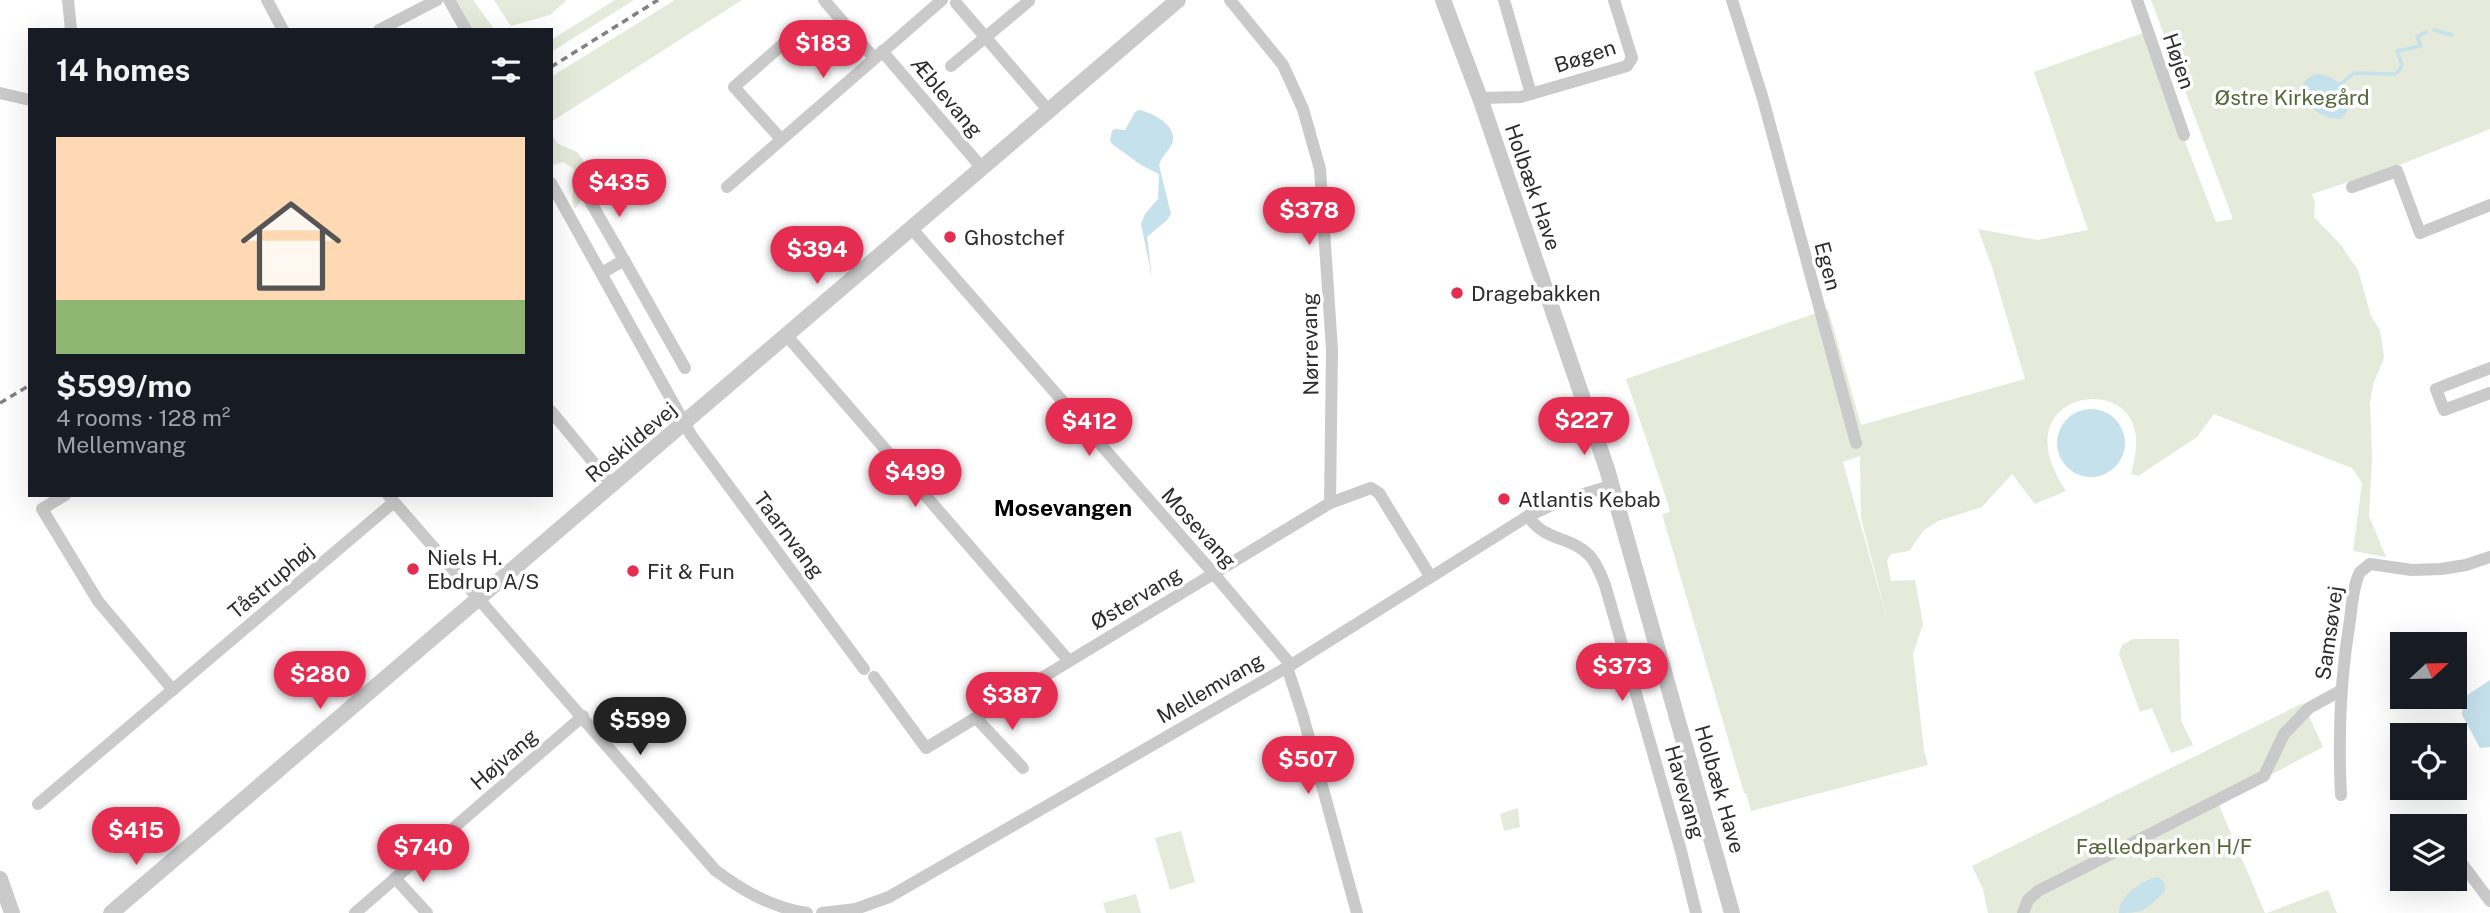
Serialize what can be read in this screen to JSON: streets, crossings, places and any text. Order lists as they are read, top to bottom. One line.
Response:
{"streets":{"street":["Bøgen","Højen","Æblevang","Holbæk Have","Egen","Nørrevang","Roskildevej","Mosevang","Taarnvang","Tåstruphøj","Østervang","Samsøvej","Mellemvang","Højvang","Havevang"]},"crossings":[["Bøgen","Holbæk Have"],["Æblevang","Roskildevej"],["Holbæk Have","Mellemvang"],["Nørrevang","Østervang"],["Roskildevej","Mosevang"],["Roskildevej","Taarnvang"],["Roskildevej","Tåstruphøj"],["Mosevang","Østervang"],["Mosevang","Mellemvang"],["Taarnvang","Østervang"],["Østervang","Mellemvang"],["Mellemvang","Havevang"]],"districts":["Mosevangen"],"parks":["Østre Kirkegård","Fælledparken H/F"],"places":["Ghostchef","Dragebakken","Atlantis Kebab","Niels H. Ebdrup A/S","Fit & Fun"],"north":"right","page":{"price":["$183","$435","$378","$394","$227","$412","$499","$373","$280","$387","$599","$507","$415","$740"],"heading":"14 homes","list":[{"name":"$599/mo","note":"4 rooms · 128 m² · Mellemvang"}]}}
